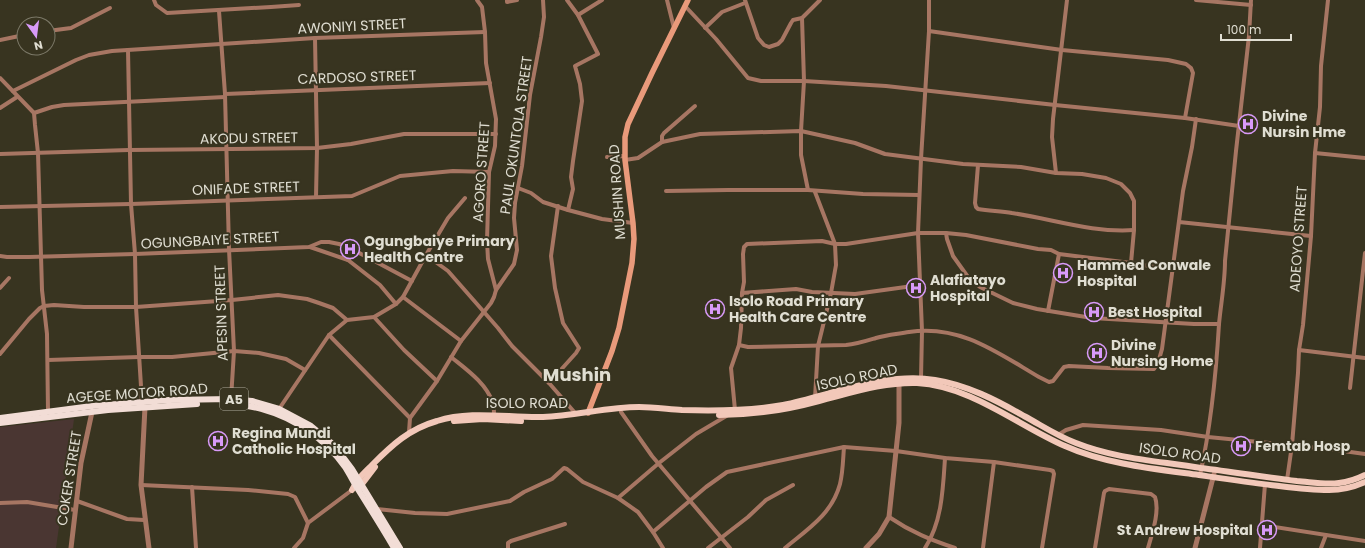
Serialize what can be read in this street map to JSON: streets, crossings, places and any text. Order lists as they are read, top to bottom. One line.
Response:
{"streets":{"highway":["AGEGE MOTOR ROAD","A5"],"main road":["MUSHIN ROAD","ISOLO ROAD"],"street":["AWONIYI STREET","CARDOSO STREET","PAUL OKUNTOLA STREET","AKODU STREET","AGORO STREET","ONIFADE STREET","ADEOYO STREET","OGUNGBAIYE STREET","APESIN STREET","COKER STREET"]},"crossings":[["AWONIYI STREET","AGORO STREET"],["AWONIYI STREET","APESIN STREET"],["CARDOSO STREET","AGORO STREET"],["CARDOSO STREET","APESIN STREET"],["PAUL OKUNTOLA STREET","AGORO STREET"],["AKODU STREET","AGORO STREET"],["AKODU STREET","APESIN STREET"],["AGORO STREET","ONIFADE STREET"],["ONIFADE STREET","APESIN STREET"],["MUSHIN ROAD","ISOLO ROAD"],["ADEOYO STREET","ISOLO ROAD"],["OGUNGBAIYE STREET","APESIN STREET"],["APESIN STREET","AGEGE MOTOR ROAD"],["ISOLO ROAD","AGEGE MOTOR ROAD"],["AGEGE MOTOR ROAD","COKER STREET"]],"districts":["Mushin"],"places":{"hospital":["Divine Nursin Hme","Ogungbaiye Primary Health Centre","Hammed Conwale Hospital","Alafiatayo Hospital","Isolo Road Primary Health Care Centre","Best Hospital","Divine Nursing Home","Regina Mundi Catholic Hospital","Femtab Hosp","St Andrew Hospital"]},"scale_bar":"100 m","north":"bottom"}
